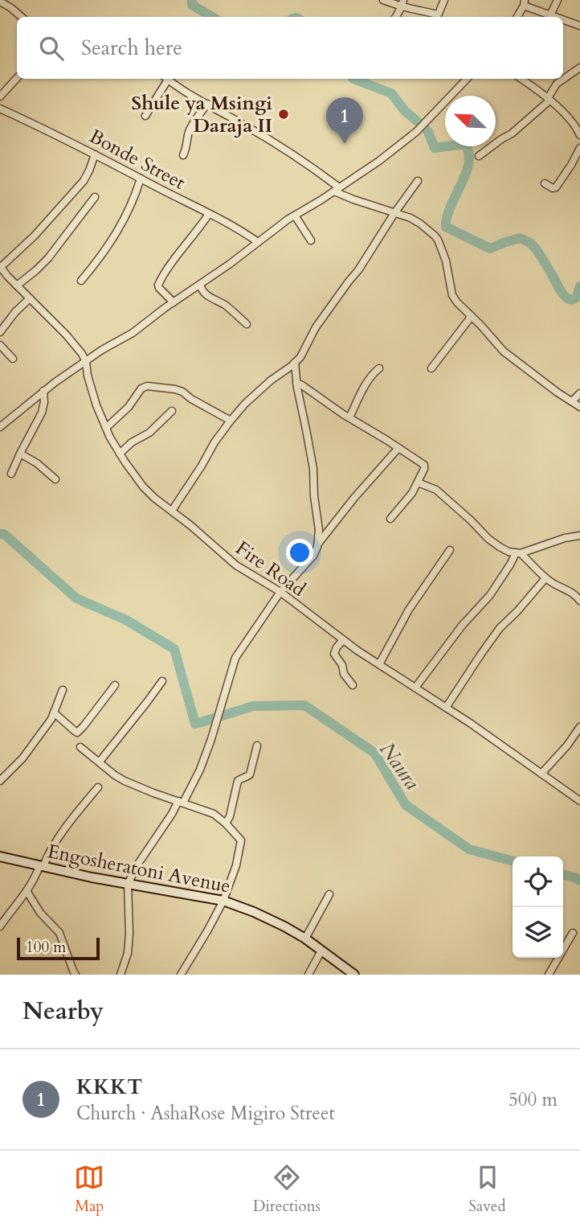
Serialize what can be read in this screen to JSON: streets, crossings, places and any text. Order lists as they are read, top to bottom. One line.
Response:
{"streets":{"street":["Bonde Street","Fire Road","Engosheratoni Avenue"]},"water":["Naura"],"places":["Shule ya Msingi Daraja II"],"scale_bar":"100 m","north":"top left","page":{"search":"Search here","pins":"1","scale":"100 m","heading":"Nearby","list":[{"mark":"1","name":"KKKT","note":"Church · AshaRose Migiro Street","value":"500 m"}],"nav":["Map","Directions","Saved"]}}
